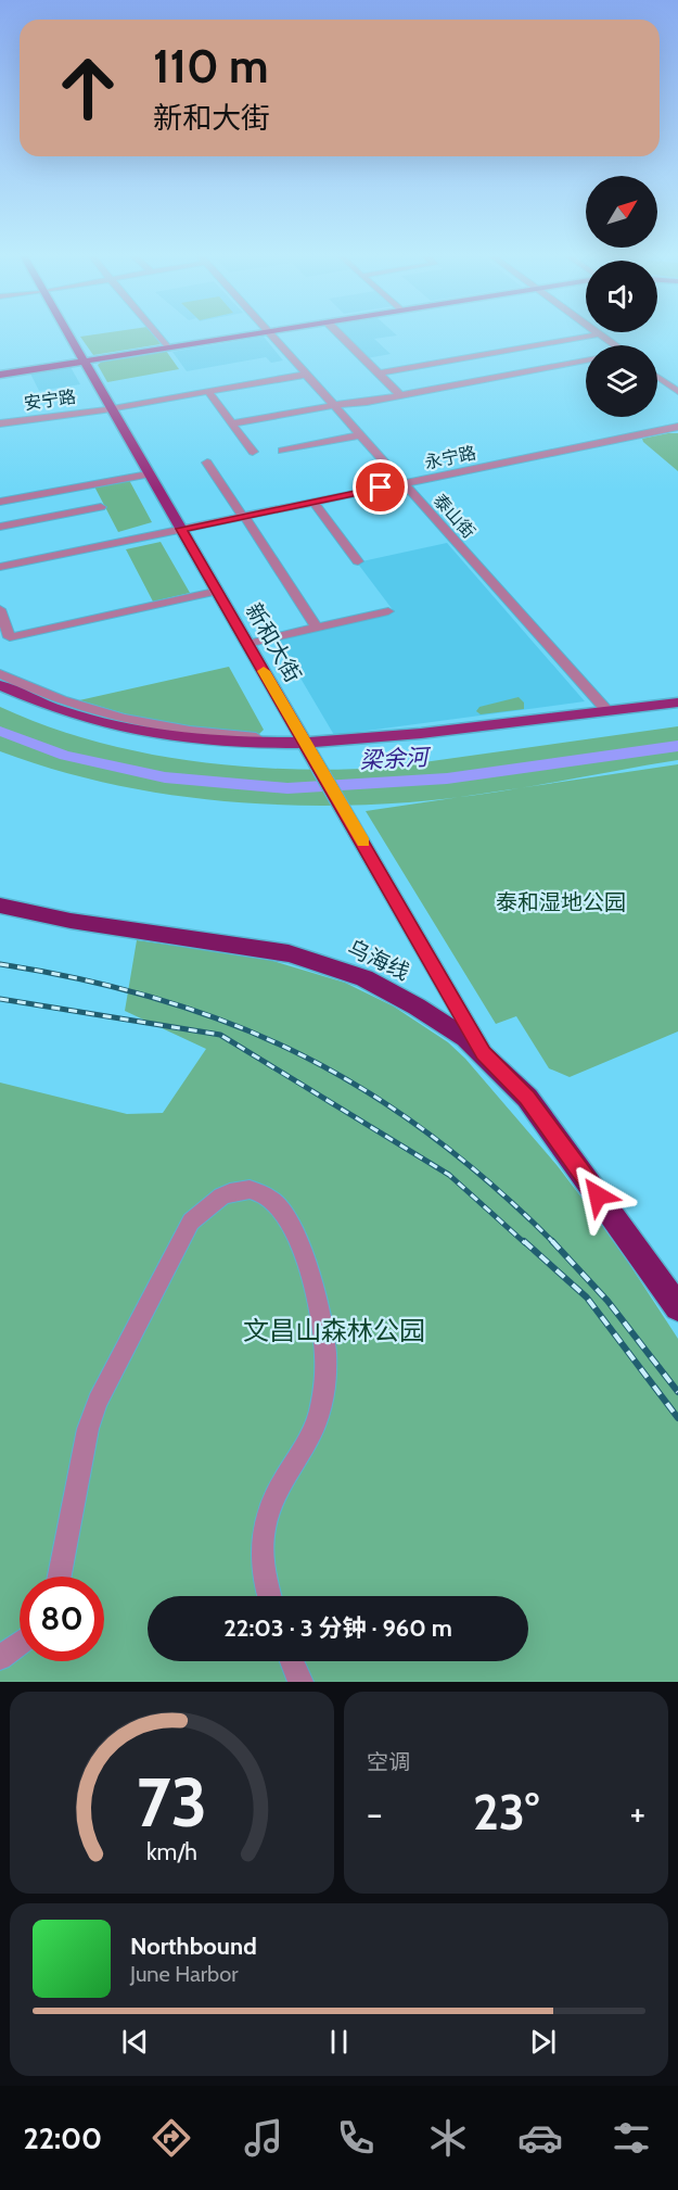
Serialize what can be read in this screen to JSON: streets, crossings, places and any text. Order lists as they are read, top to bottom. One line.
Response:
{"streets":{"highway":["乌海线"],"main road":["新和大街"],"street":["安宁路","永宁路","泰山街"]},"crossings":[["安宁路","泰山街"],["安宁路","新和大街"],["永宁路","泰山街"],["永宁路","新和大街"],["新和大街","乌海线"]],"water":["梁余河"],"parks":["泰和湿地公园","文昌山森林公园"],"north":"top right","page":{"turn":["110 m","新和大街"],"limit":"80","trip":"22:03 · 3 分钟 · 960 m","tile":"空调","heat":["−","23°","+"],"song":["Northbound","June Harbor"],"tabs":"22:00","gauge":["73","km/h"]}}
